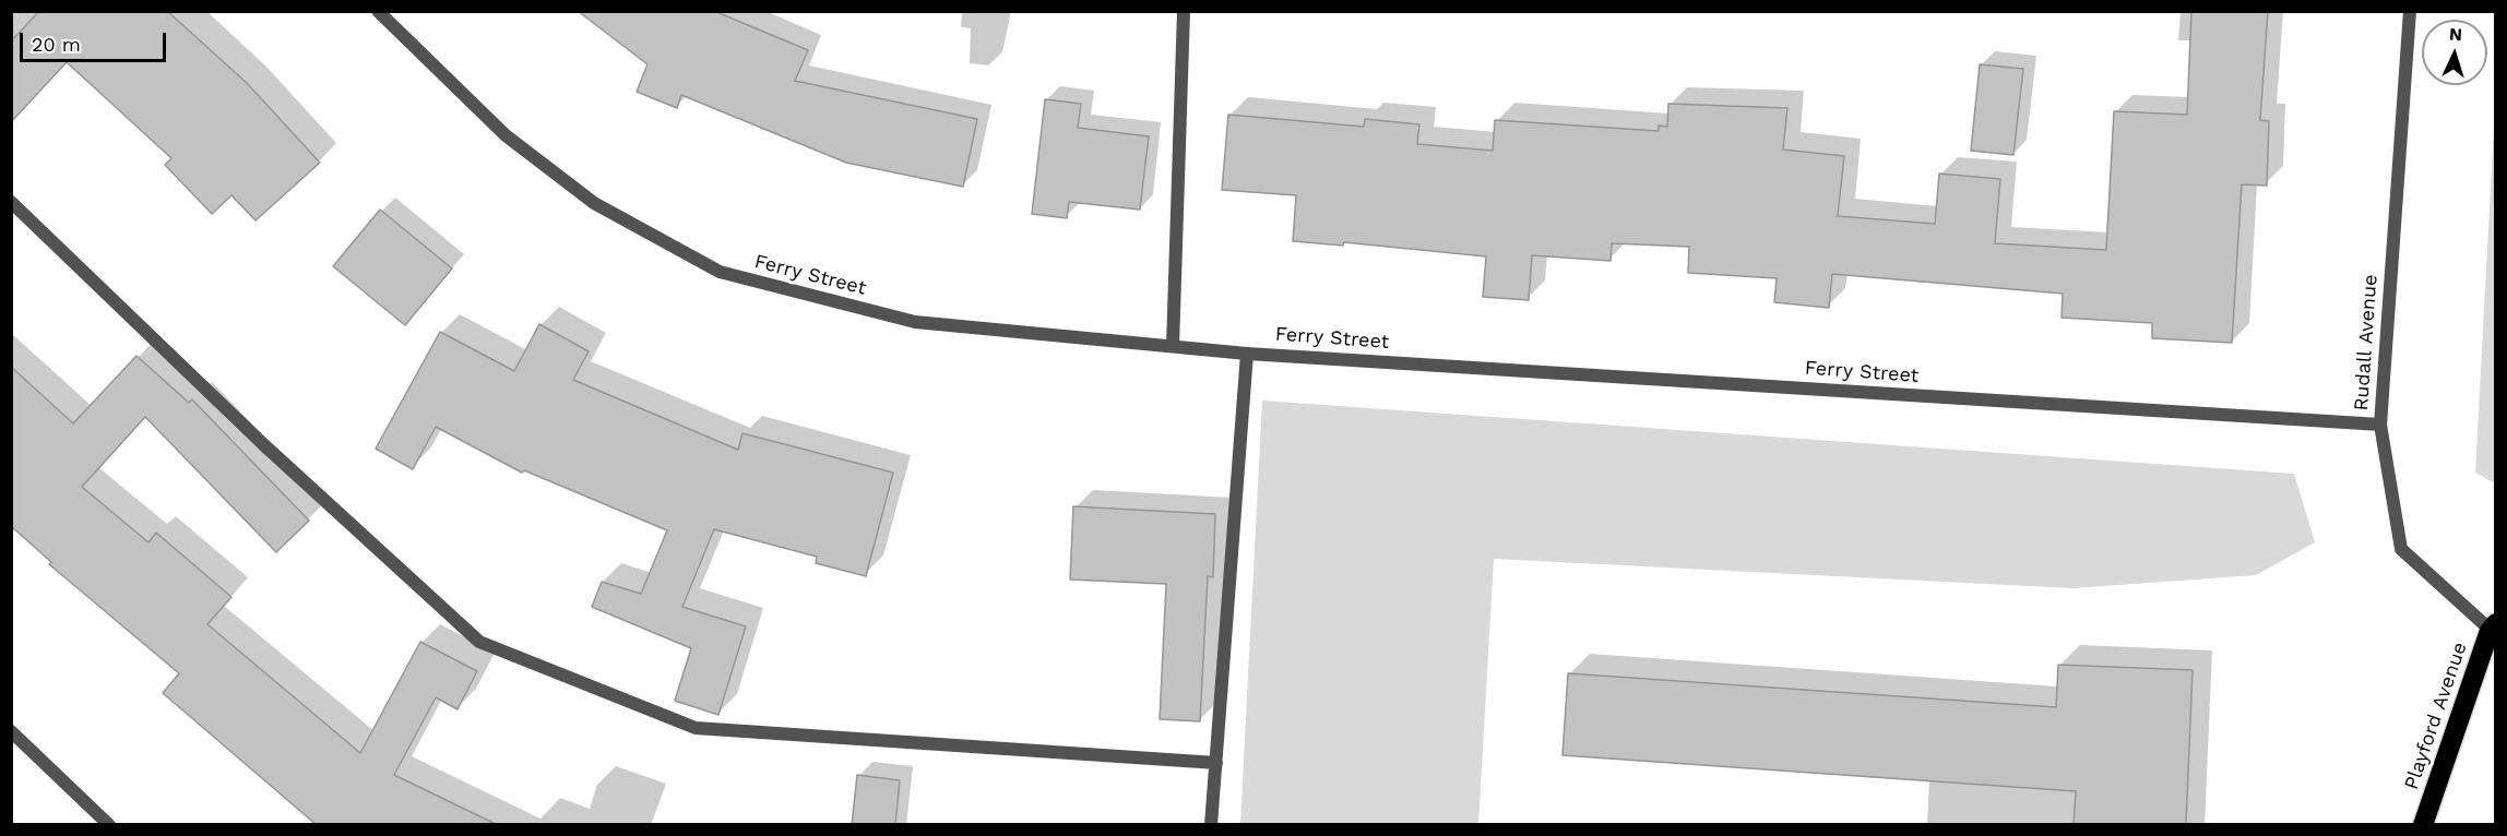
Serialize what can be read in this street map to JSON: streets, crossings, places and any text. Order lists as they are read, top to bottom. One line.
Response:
{"streets":{"highway":["Playford Avenue"],"street":["Ferry Street","Rudall Avenue"]},"crossings":[["Ferry Street","Rudall Avenue"],["Rudall Avenue","Playford Avenue"]],"scale_bar":"20 m","north":"top"}
